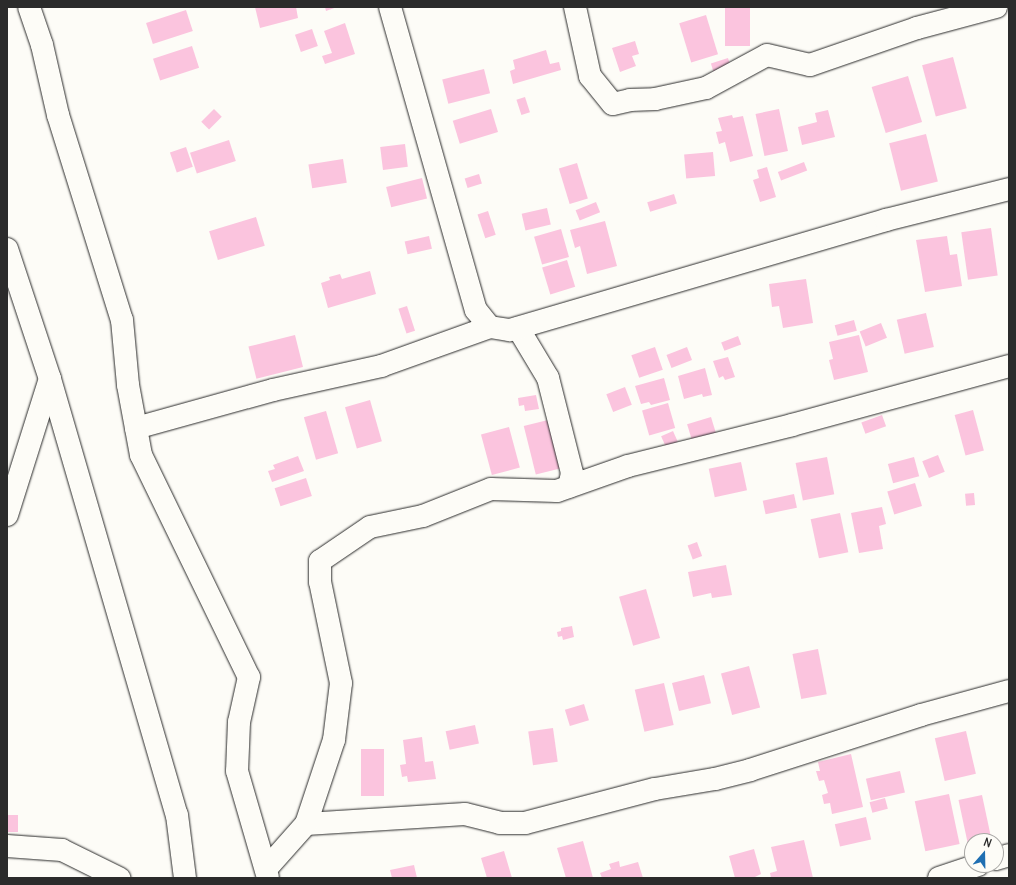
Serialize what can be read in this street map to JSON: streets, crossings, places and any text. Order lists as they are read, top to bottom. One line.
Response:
{"north":"top"}
